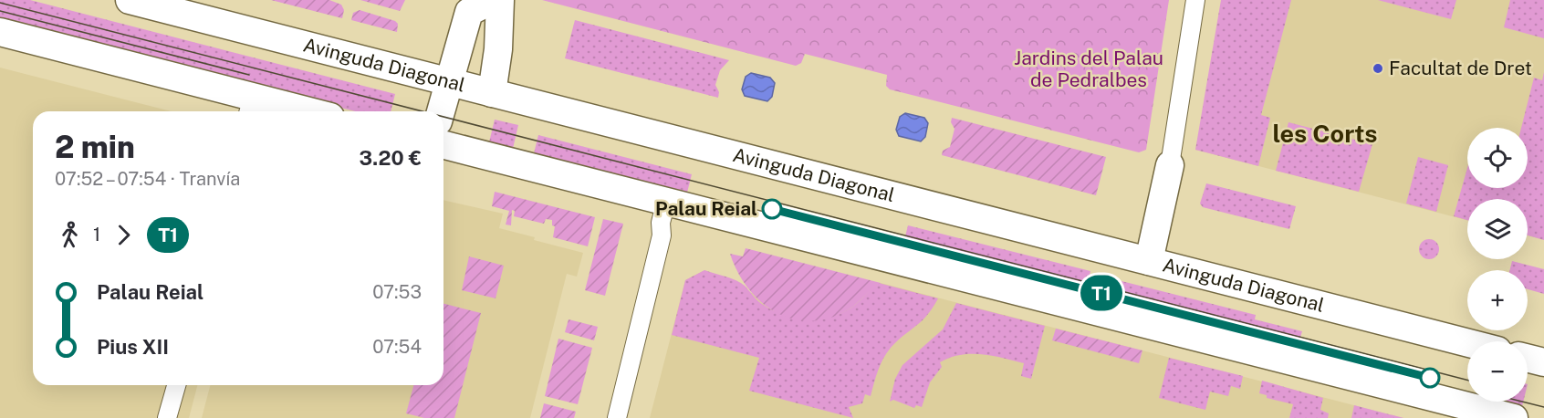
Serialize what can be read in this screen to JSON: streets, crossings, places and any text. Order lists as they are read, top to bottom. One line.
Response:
{"streets":{"main road":["Avinguda Diagonal"]},"districts":["les Corts"],"parks":["Jardins del Palau de Pedralbes"],"places":["Facultat de Dret","Palau Reial"],"lines":["tram line T1"],"page":{"on_map":"T1","heading":["2 min","07:52 – 07:54 · Tranvía","3.20 €"],"map_buttons":["+","−"],"legs":["1","T1"],"list":[{"name":"Palau Reial","value":"07:53"},{"name":"Pius XII","value":"07:54"}]}}
